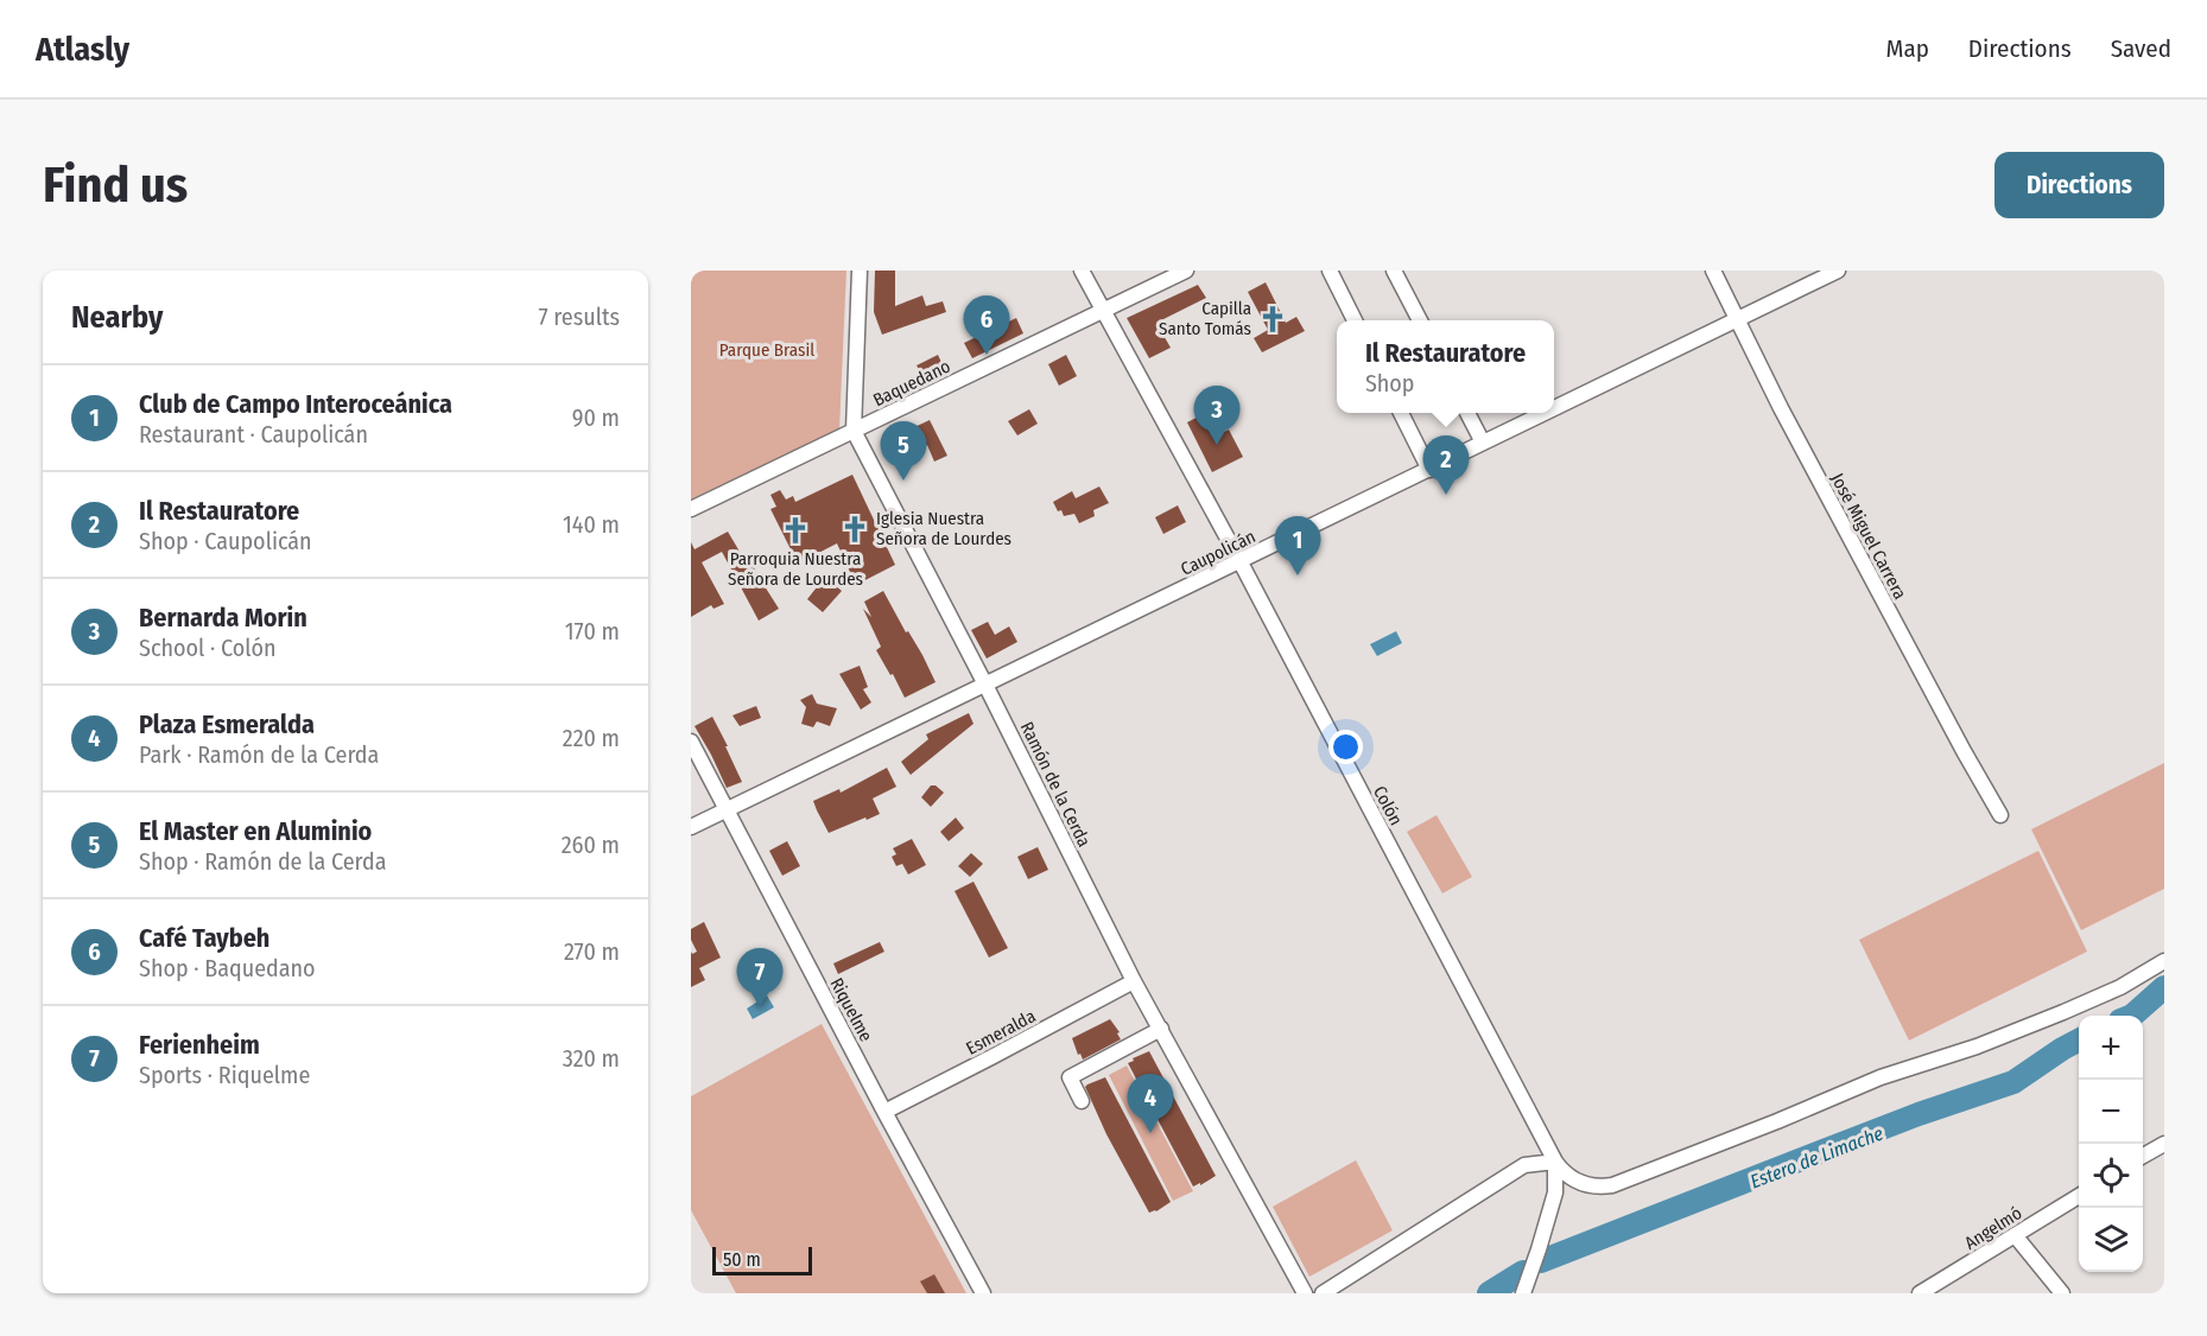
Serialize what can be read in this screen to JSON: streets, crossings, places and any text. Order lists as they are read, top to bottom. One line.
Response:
{"streets":{"street":["Baquedano","José Miguel Carrera","Caupolicán","Ramón de la Cerda","Colón","Riquelme","Esmeralda","Angelmó"]},"crossings":[["Baquedano","Ramón de la Cerda"],["Baquedano","Colón"],["José Miguel Carrera","Caupolicán"],["Caupolicán","Ramón de la Cerda"],["Caupolicán","Colón"],["Caupolicán","Riquelme"],["Ramón de la Cerda","Esmeralda"],["Riquelme","Esmeralda"]],"water":["Estero de Limache"],"parks":["Parque Brasil"],"places":{"church":["Capilla Santo Tomás","Iglesia Nuestra Señora de Lourdes","Parroquia Nuestra Señora de Lourdes"]},"scale_bar":"50 m","page":{"header":"Atlasly","nav":["Map","Directions","Saved"],"buttons":"Directions","title":"Find us","heading":["Nearby","7 results"],"pins":["6","3","5","2","1","7","4"],"popup":["Il Restauratore","Shop"],"list":[{"mark":"1","name":"Club de Campo Interoceánica","note":"Restaurant · Caupolicán","value":"90 m"},{"mark":"2","name":"Il Restauratore","note":"Shop · Caupolicán","value":"140 m"},{"mark":"3","name":"Bernarda Morin","note":"School · Colón","value":"170 m"},{"mark":"4","name":"Plaza Esmeralda","note":"Park · Ramón de la Cerda","value":"220 m"},{"mark":"5","name":"El Master en Aluminio","note":"Shop · Ramón de la Cerda","value":"260 m"},{"mark":"6","name":"Café Taybeh","note":"Shop · Baquedano","value":"270 m"},{"mark":"7","name":"Ferienheim","note":"Sports · Riquelme","value":"320 m"}],"map_buttons":["+","−"],"scale":"50 m"}}
